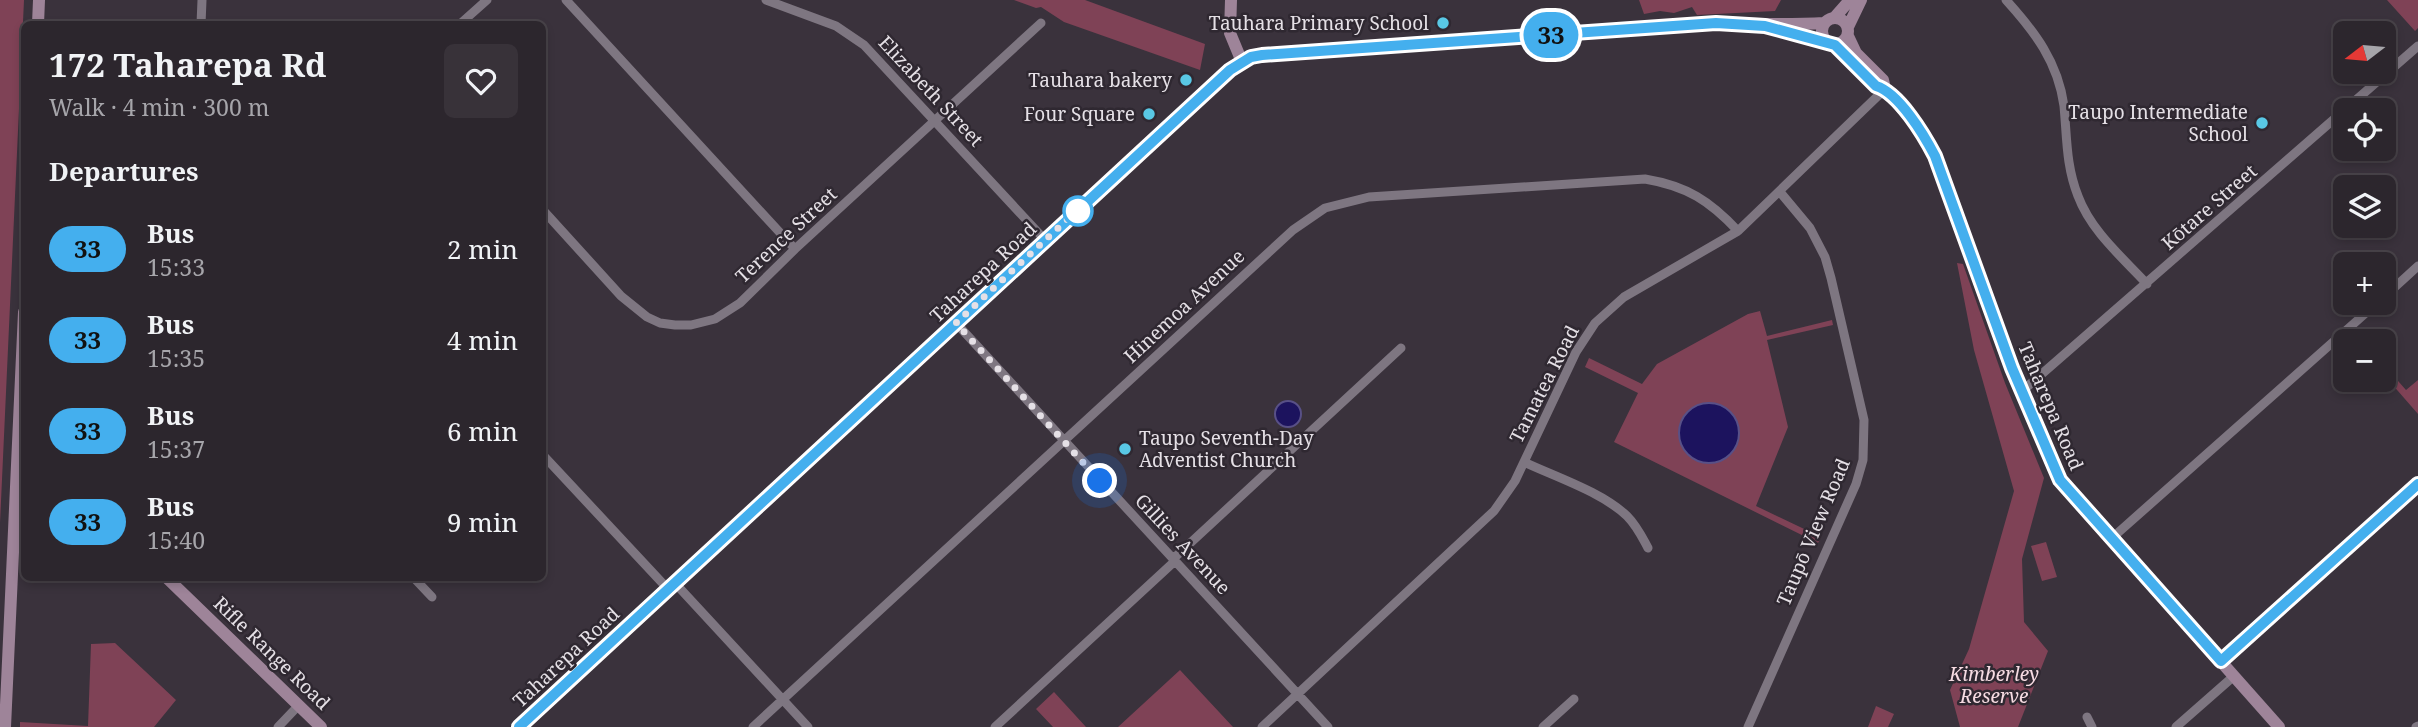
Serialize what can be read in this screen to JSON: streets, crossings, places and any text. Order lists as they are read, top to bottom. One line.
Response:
{"streets":{"street":["Elizabeth Street","Kōtare Street","Terence Street","Taharepa Road","Hinemoa Avenue","Tamatea Road","Taupō View Road","Gillies Avenue","Rifle Range Road"]},"crossings":[["Elizabeth Street","Terence Street"],["Elizabeth Street","Taharepa Road"],["Kōtare Street","Taharepa Road"],["Taharepa Road","Tamatea Road"],["Taharepa Road","Gillies Avenue"],["Hinemoa Avenue","Tamatea Road"],["Hinemoa Avenue","Gillies Avenue"],["Tamatea Road","Taupō View Road"],["Tamatea Road","Gillies Avenue"]],"parks":["Kimberley Reserve"],"places":["Tauhara Primary School","Tauhara bakery","Four Square","Taupo Intermediate School","Taupo Seventh-Day Adventist Church"],"lines":["bus line 33"],"north":"left","page":{"on_map":"33","map_buttons":["+","−"],"heading":[["172 Taharepa Rd","Walk · 4 min · 300 m"],"Departures"],"list":[{"mark":"33","name":"Bus","note":"15:33","value":"2 min"},{"mark":"33","name":"Bus","note":"15:35","value":"4 min"},{"mark":"33","name":"Bus","note":"15:37","value":"6 min"},{"mark":"33","name":"Bus","note":"15:40","value":"9 min"}]}}
